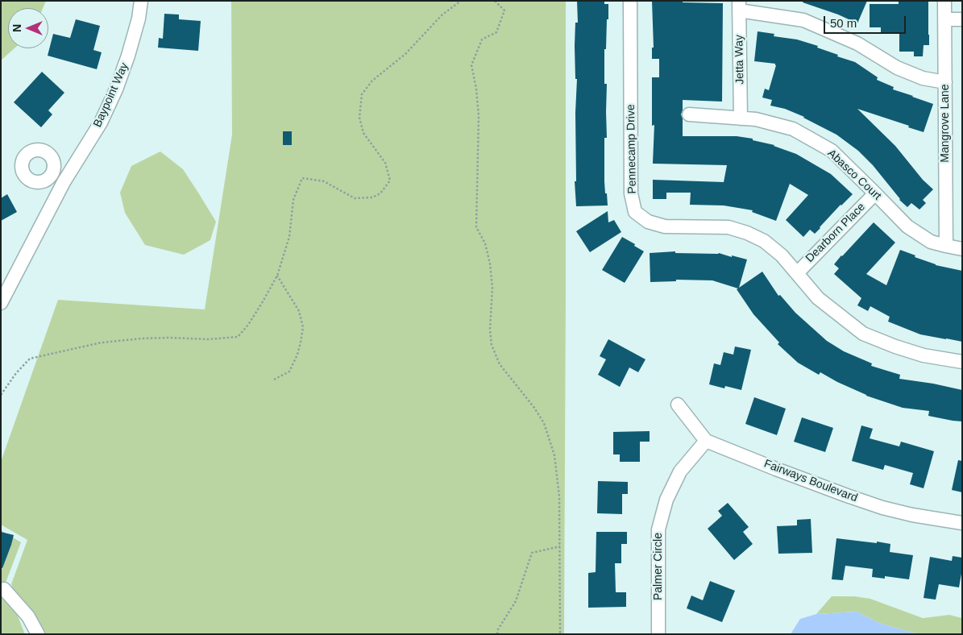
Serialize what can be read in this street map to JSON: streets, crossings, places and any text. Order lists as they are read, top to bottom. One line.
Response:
{"streets":{"street":["Jetta Way","Baypoint Way","Mangrove Lane","Pennecamp Drive","Abasco Court","Dearborn Place","Fairways Boulevard","Palmer Circle"]},"crossings":[["Jetta Way","Abasco Court"],["Mangrove Lane","Abasco Court"],["Pennecamp Drive","Dearborn Place"],["Abasco Court","Dearborn Place"],["Fairways Boulevard","Palmer Circle"]],"scale_bar":"50 m","north":"left"}
